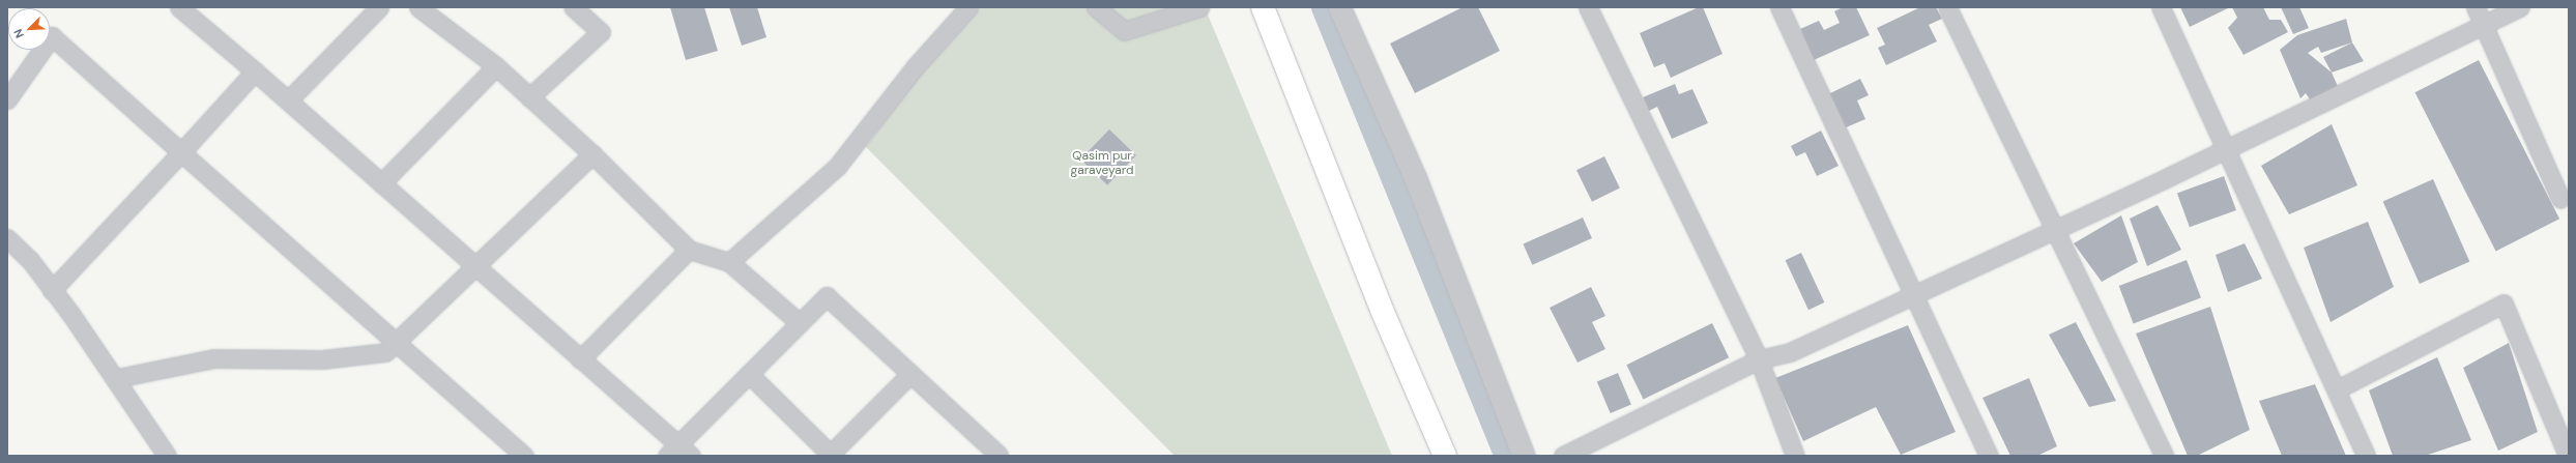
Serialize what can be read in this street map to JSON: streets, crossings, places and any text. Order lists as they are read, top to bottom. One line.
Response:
{"parks":["Qasim pur garaveyard"],"north":"bottom left"}
